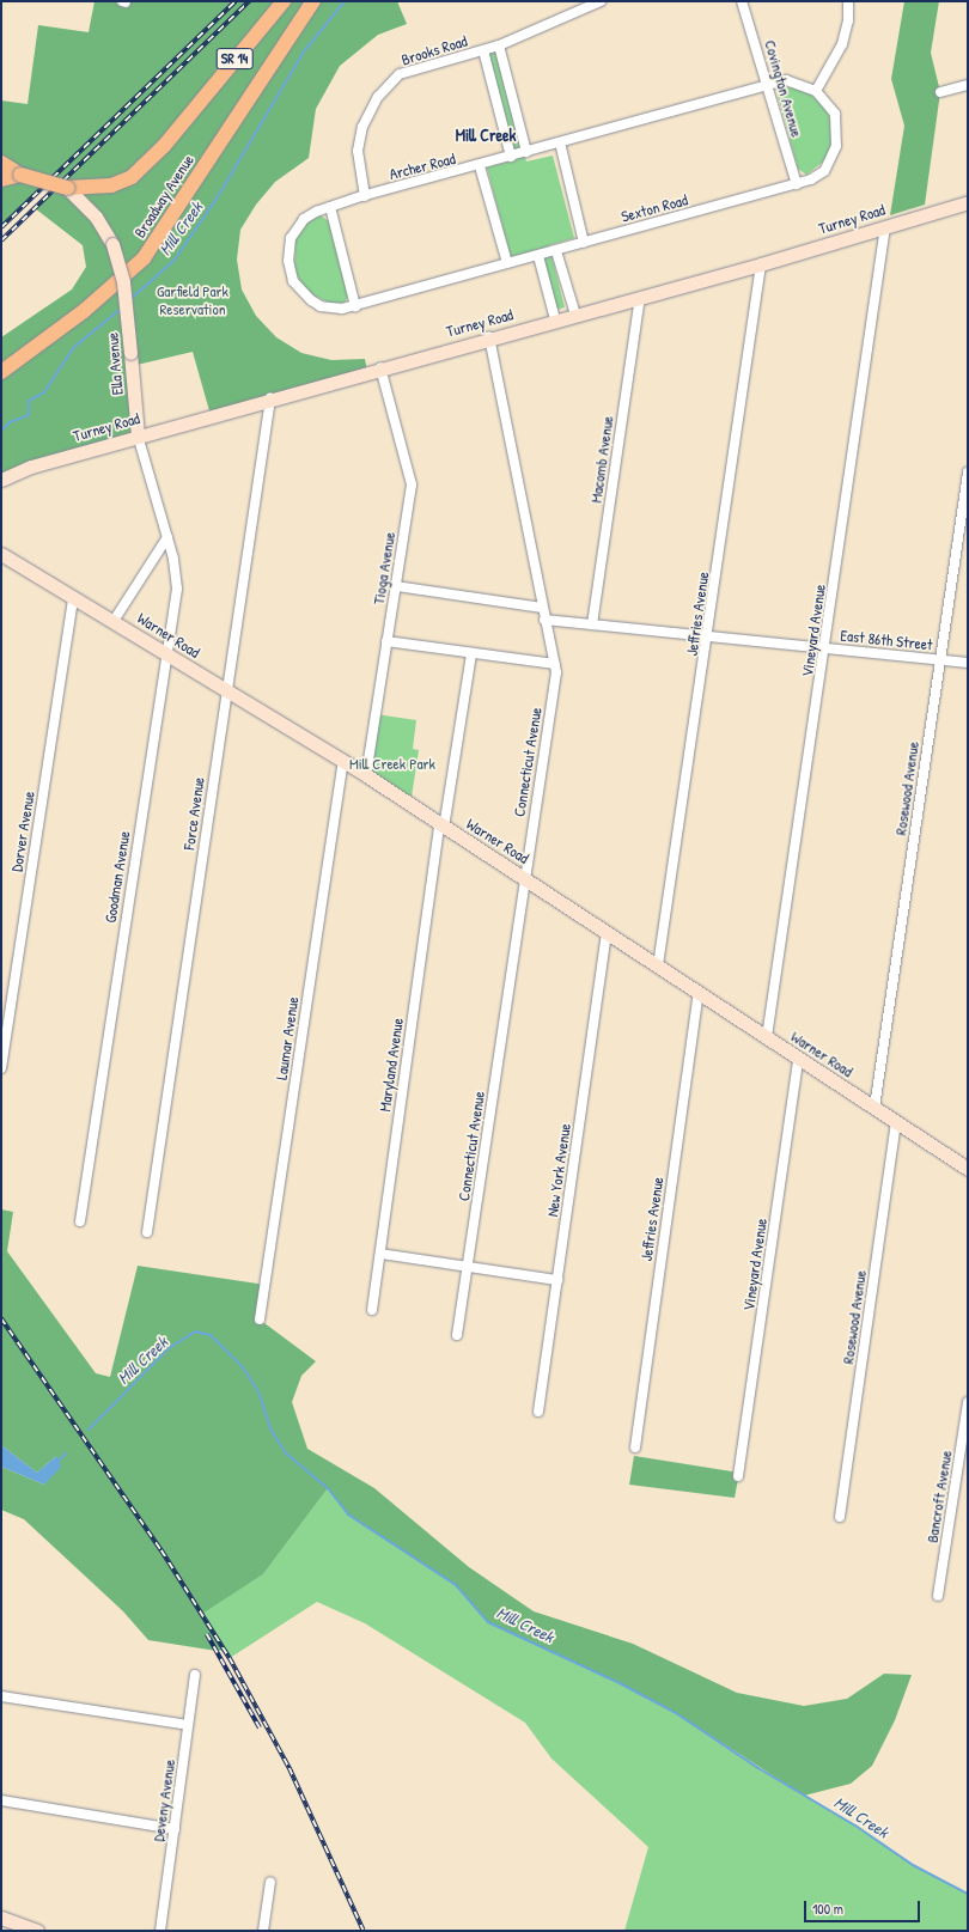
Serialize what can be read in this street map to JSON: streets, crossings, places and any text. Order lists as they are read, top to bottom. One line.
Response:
{"streets":{"main road":["SR 14","Broadway Avenue","Turney Road","Ella Avenue","Warner Road"],"street":["Brooks Road","Covington Avenue","Archer Road","Sexton Road","Macomb Avenue","Tioga Avenue","Jeffries Avenue","Vineyard Avenue","East 86th Street","Connecticut Avenue","Rosewood Avenue","Force Avenue","Dorver Avenue","Goodman Avenue","Laumar Avenue","Maryland Avenue","New York Avenue","Bancroft Avenue","Deveny Avenue"]},"crossings":[["Brooks Road","Archer Road"],["Covington Avenue","Archer Road"],["Covington Avenue","Sexton Road"],["Archer Road","Sexton Road"],["Broadway Avenue","Ella Avenue"],["Turney Road","Ella Avenue"],["Turney Road","Macomb Avenue"],["Turney Road","Tioga Avenue"],["Turney Road","Jeffries Avenue"],["Turney Road","Vineyard Avenue"],["Turney Road","Connecticut Avenue"],["Turney Road","Force Avenue"],["Ella Avenue","Goodman Avenue"],["Macomb Avenue","East 86th Street"],["Tioga Avenue","Warner Road"],["Jeffries Avenue","Warner Road"],["Jeffries Avenue","East 86th Street"],["Vineyard Avenue","Warner Road"],["Vineyard Avenue","East 86th Street"],["Warner Road","Connecticut Avenue"],["Warner Road","Rosewood Avenue"],["Warner Road","Force Avenue"],["Warner Road","Dorver Avenue"],["Warner Road","Goodman Avenue"],["Warner Road","Laumar Avenue"],["Warner Road","Maryland Avenue"],["Warner Road","New York Avenue"],["East 86th Street","Connecticut Avenue"],["East 86th Street","Rosewood Avenue"]],"districts":["Mill Creek"],"water":["Mill Creek"],"parks":["Garfield Park Reservation","Mill Creek Park"],"scale_bar":"100 m"}
